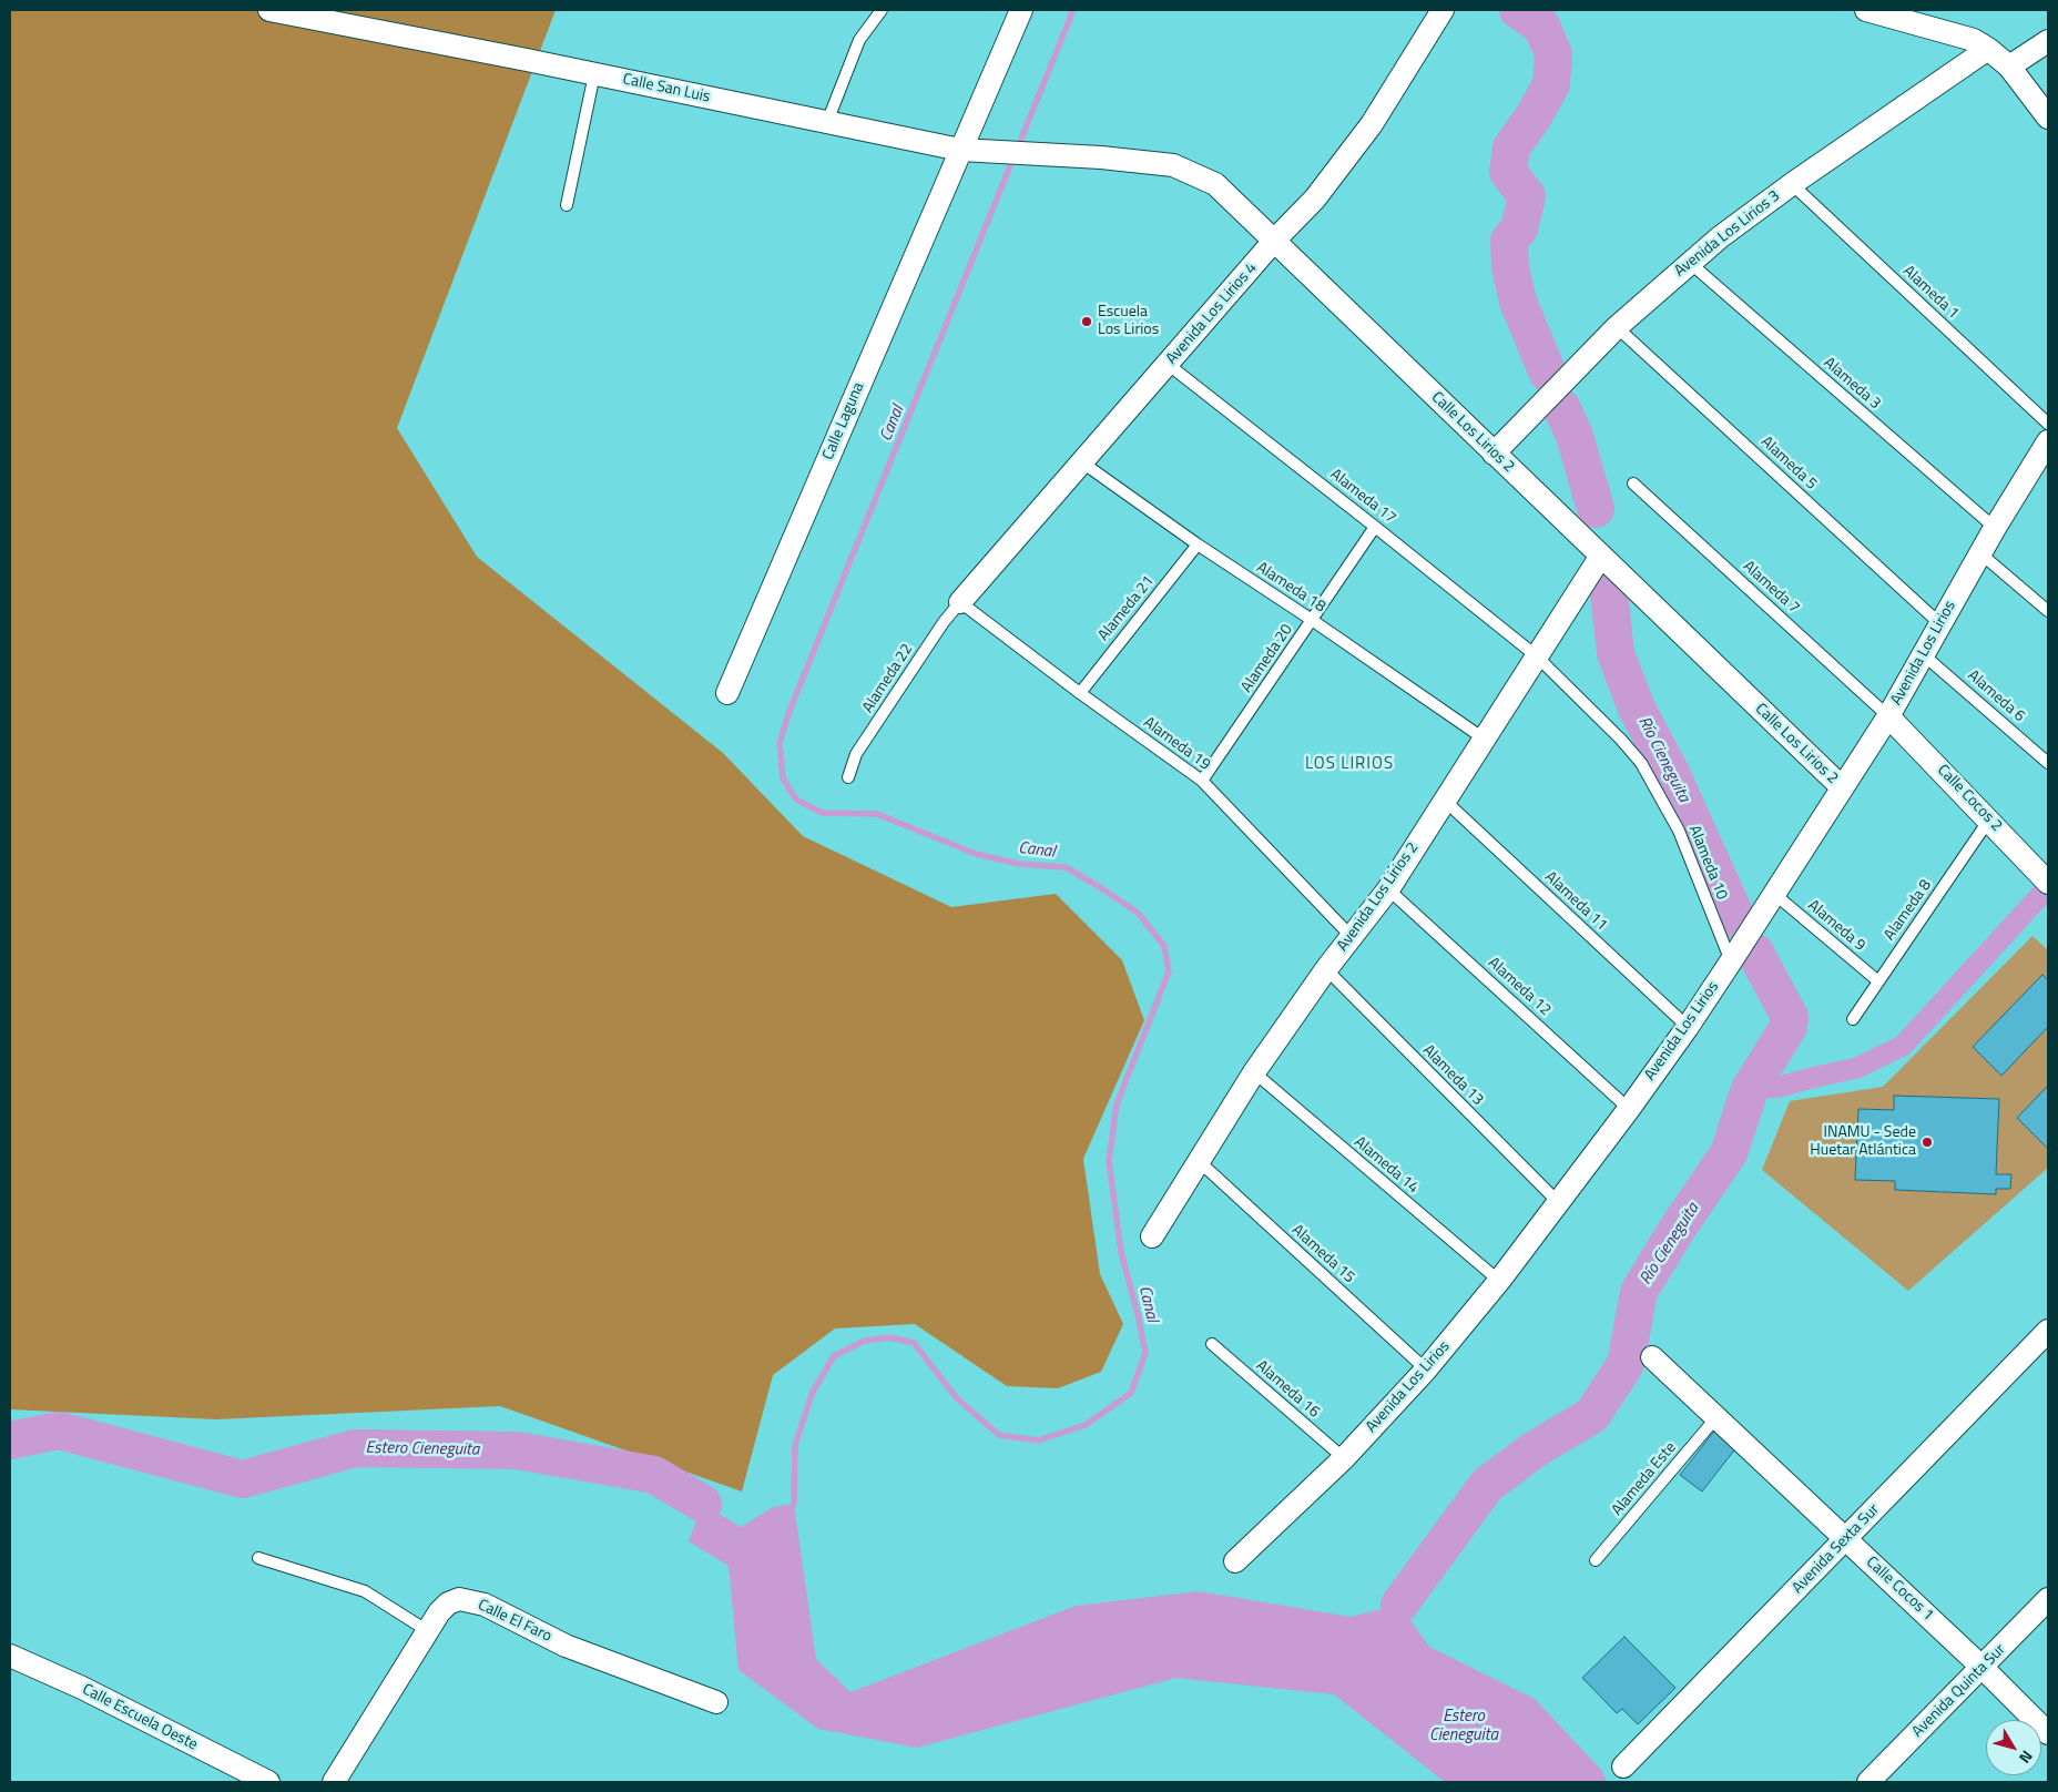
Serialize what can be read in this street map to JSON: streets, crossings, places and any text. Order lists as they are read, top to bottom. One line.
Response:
{"streets":{"street":["Calle San Luis","Avenida Los Lirios 3","Avenida Los Lirios 4","Calle Laguna","Calle Los Lirios 2","Avenida Los Lirios","Calle Cocos 2","Avenida Los Lirios 2","Avenida Sexta Sur","Calle Cocos 1","Calle El Faro","Avenida Quinta Sur","Calle Escuela Oeste"],"lane":["Alameda 1","Alameda 3","Alameda 5","Alameda 17","Alameda 18","Alameda 7","Alameda 21","Alameda 20","Alameda 22","Alameda 6","Alameda 19","Alameda 10","Alameda 11","Alameda 8","Alameda 9","Alameda 12","Alameda 13","Alameda 14","Alameda 15","Alameda 16","Alameda Este"]},"crossings":[["Calle San Luis","Calle Laguna"],["Calle San Luis","Calle Los Lirios 2"],["Avenida Los Lirios 3","Alameda 1"],["Avenida Los Lirios 3","Alameda 3"],["Avenida Los Lirios 3","Calle Los Lirios 2"],["Avenida Los Lirios 3","Alameda 5"],["Avenida Los Lirios 4","Calle Los Lirios 2"],["Avenida Los Lirios 4","Alameda 17"],["Avenida Los Lirios 4","Alameda 18"],["Avenida Los Lirios 4","Alameda 22"],["Avenida Los Lirios 4","Alameda 19"],["Alameda 3","Avenida Los Lirios"],["Calle Los Lirios 2","Avenida Los Lirios"],["Calle Los Lirios 2","Avenida Los Lirios 2"],["Alameda 5","Avenida Los Lirios"],["Alameda 17","Alameda 20"],["Alameda 17","Alameda 10"],["Alameda 17","Avenida Los Lirios 2"],["Alameda 18","Alameda 21"],["Alameda 18","Alameda 20"],["Alameda 18","Avenida Los Lirios 2"],["Alameda 7","Avenida Los Lirios"],["Alameda 7","Calle Cocos 2"],["Alameda 21","Alameda 19"],["Avenida Los Lirios","Alameda 6"],["Avenida Los Lirios","Calle Cocos 2"],["Avenida Los Lirios","Alameda 10"],["Avenida Los Lirios","Alameda 11"],["Avenida Los Lirios","Alameda 9"],["Avenida Los Lirios","Alameda 12"],["Avenida Los Lirios","Alameda 13"],["Avenida Los Lirios","Alameda 14"],["Avenida Los Lirios","Alameda 15"],["Avenida Los Lirios","Alameda 16"],["Alameda 20","Alameda 19"],["Alameda 22","Alameda 19"],["Alameda 19","Avenida Los Lirios 2"],["Calle Cocos 2","Alameda 8"],["Alameda 10","Avenida Los Lirios 2"],["Avenida Los Lirios 2","Alameda 11"],["Avenida Los Lirios 2","Alameda 12"],["Avenida Los Lirios 2","Alameda 13"],["Avenida Los Lirios 2","Alameda 14"],["Avenida Los Lirios 2","Alameda 15"],["Alameda 8","Alameda 9"],["Alameda Este","Calle Cocos 1"],["Avenida Sexta Sur","Calle Cocos 1"],["Calle Cocos 1","Avenida Quinta Sur"]],"districts":["LOS LIRIOS"],"water":["Canal","Río Cieneguita","Estero Cieneguita"],"places":["Escuela Los Lirios","INAMU - Sede Huetar Atlántica"],"north":"bottom right"}
